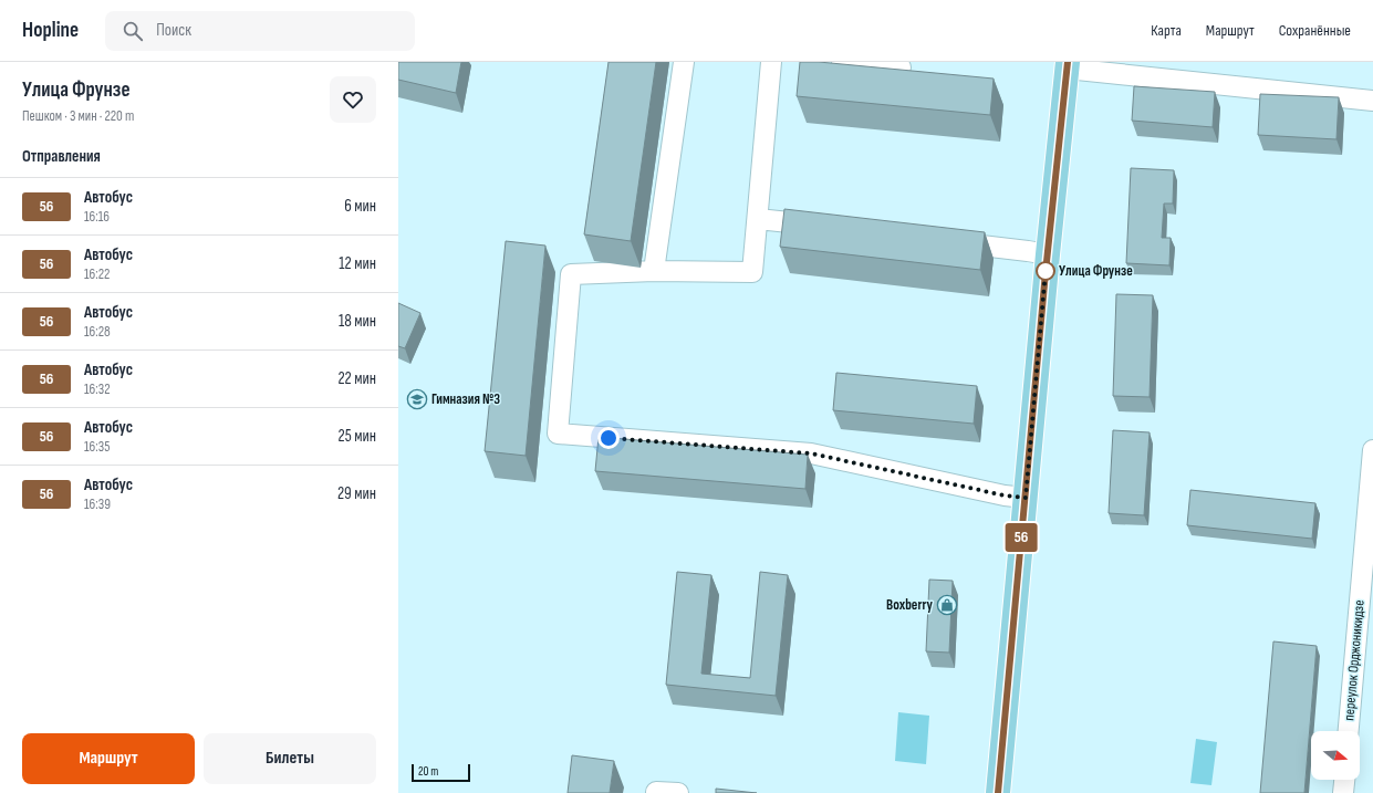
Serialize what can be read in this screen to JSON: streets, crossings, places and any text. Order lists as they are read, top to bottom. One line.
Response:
{"streets":{"street":["переулок Орджоникидзе"]},"places":{"other":["Улица Фрунзе"],"school or university":["Гимназия №3"],"shop":["Boxberry"]},"lines":["bus line 56"],"scale_bar":"20 m","north":"right","page":{"header":"Hopline","search":"Поиск","nav":["Карта","Маршрут","Сохранённые"],"heading":[["Улица Фрунзе","Пешком · 3 мин · 220 m"],"Отправления"],"on_map":"56","list":[{"mark":"56","name":"Автобус","note":"16:16","value":"6 мин"},{"mark":"56","name":"Автобус","note":"16:22","value":"12 мин"},{"mark":"56","name":"Автобус","note":"16:28","value":"18 мин"},{"mark":"56","name":"Автобус","note":"16:32","value":"22 мин"},{"mark":"56","name":"Автобус","note":"16:35","value":"25 мин"},{"mark":"56","name":"Автобус","note":"16:39","value":"29 мин"}],"buttons":["Маршрут","Билеты"],"scale":"20 m"}}
